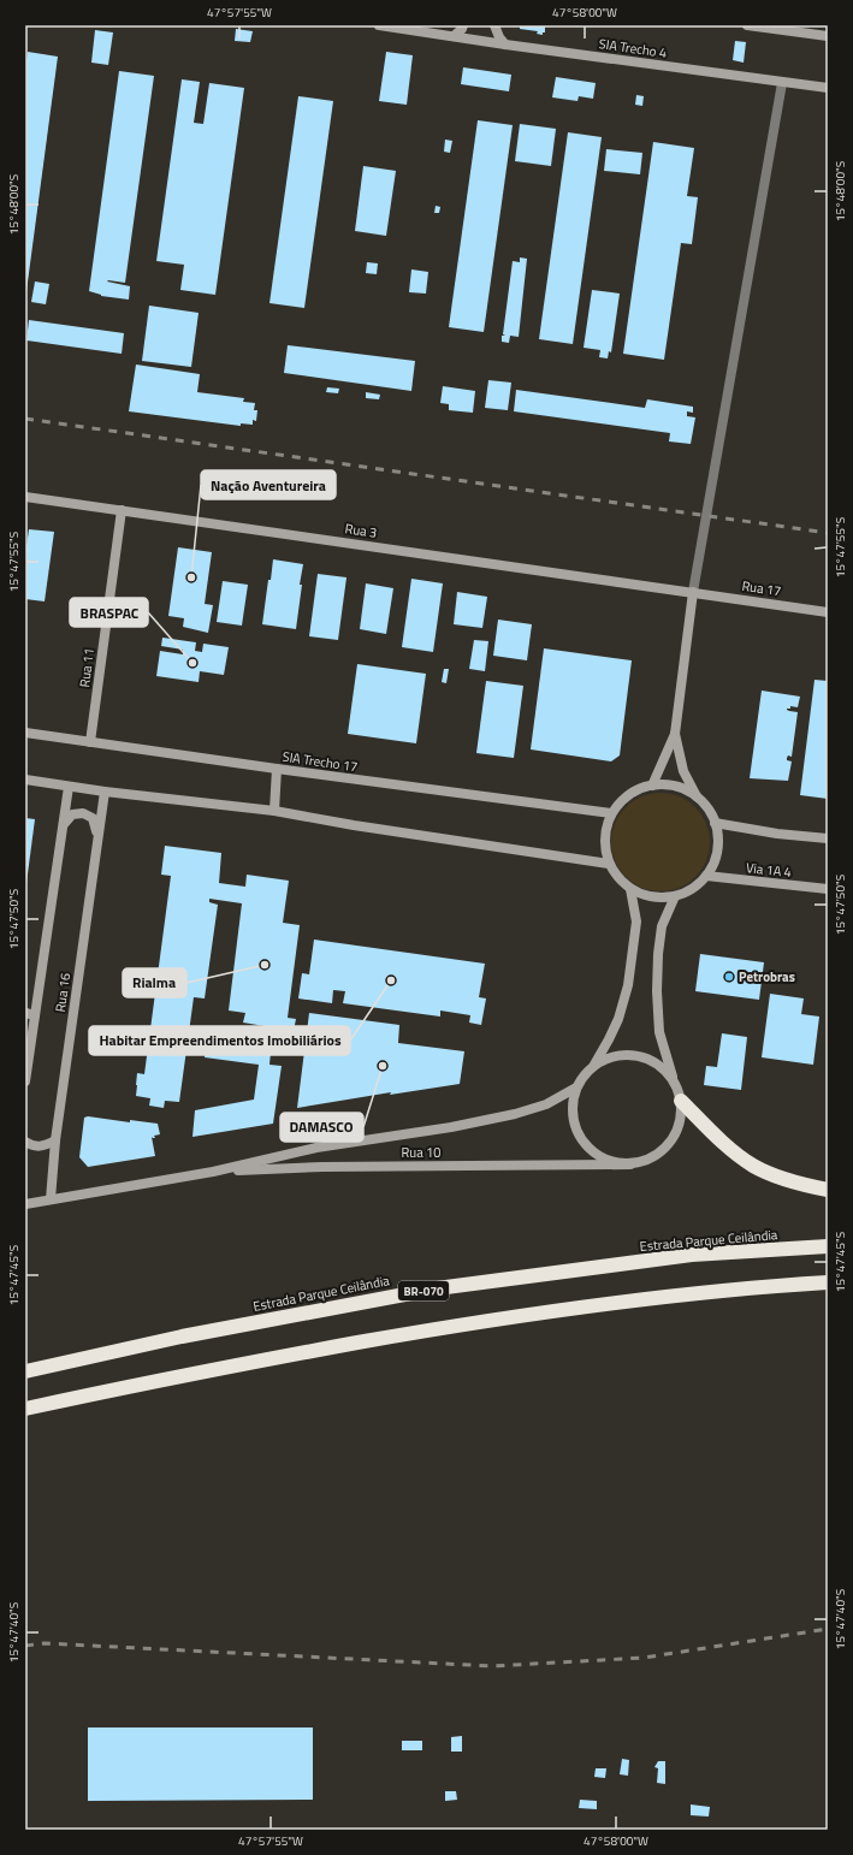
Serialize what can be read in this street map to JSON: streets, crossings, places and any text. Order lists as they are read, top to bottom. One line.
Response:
{"streets":{"highway":["Estrada Parque Ceilândia","BR-070"],"street":["SIA Trecho 4","Rua 3","Rua 17","Rua 11","SIA Trecho 17","Via 1A 4","Rua 16","Rua 10"]},"crossings":[["Rua 3","Rua 17"],["Rua 3","Rua 11"],["Rua 11","SIA Trecho 17"],["SIA Trecho 17","Via 1A 4"],["Rua 16","Rua 10"]],"places":["Nação Aventureira","BRASPAC","Rialma","Petrobras","Habitar Empreendimentos Imobiliários","DAMASCO"],"coordinates":["47°57'55\"W","47°58'00\"W","15°48'00\"S","15°47'55\"S","15°47'50\"S","15°47'45\"S","15°47'40\"S"]}
